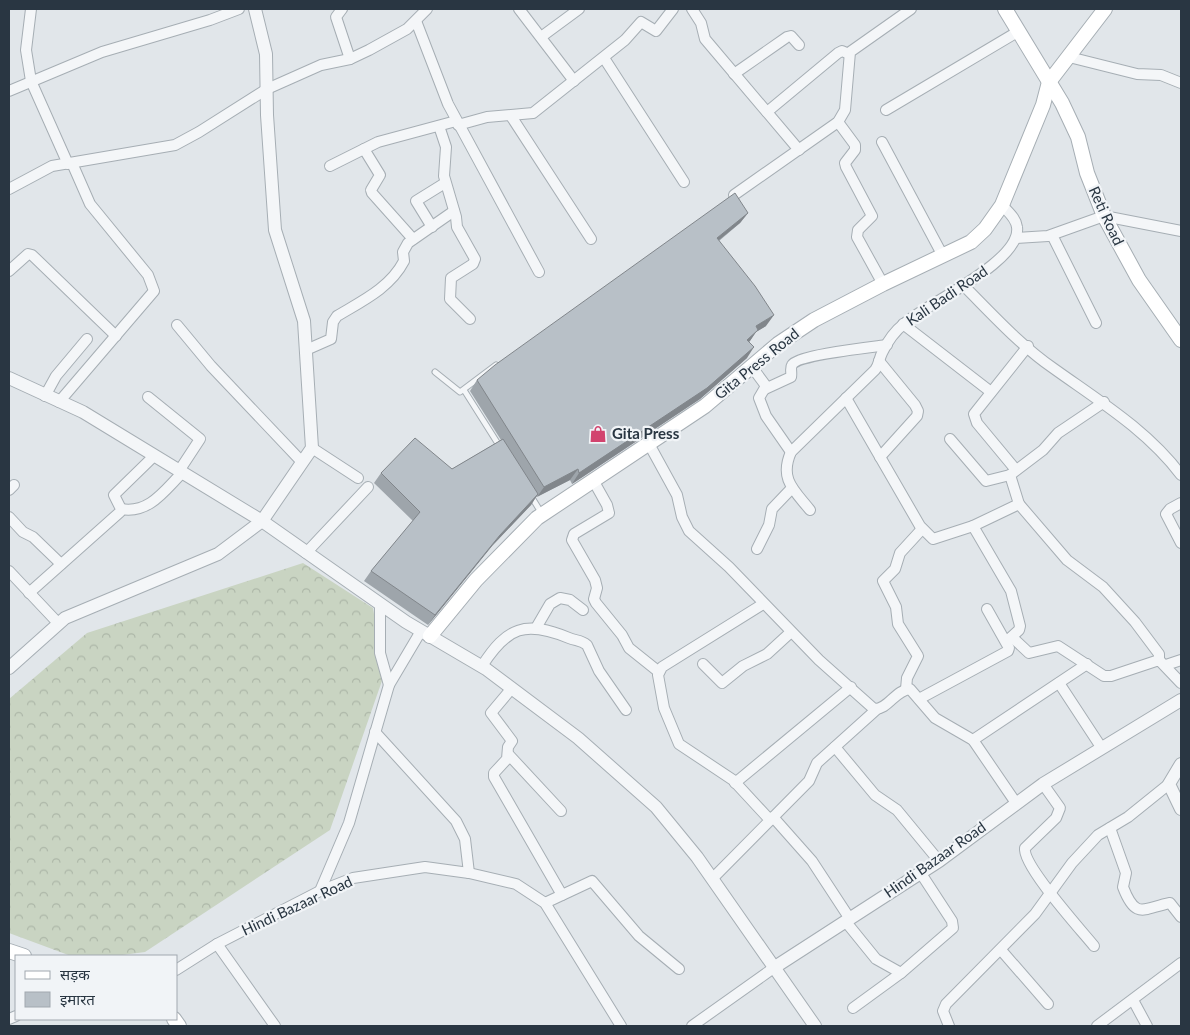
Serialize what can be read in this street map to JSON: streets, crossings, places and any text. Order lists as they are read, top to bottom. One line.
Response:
{"streets":{"main road":["Reti Road","Gita Press Road"],"street":["Kali Badi Road","Hindi Bazaar Road"]},"crossings":[["Reti Road","Gita Press Road"]],"places":{"shop":["Gita Press"]},"legend":["सड़क","इमारत"]}
